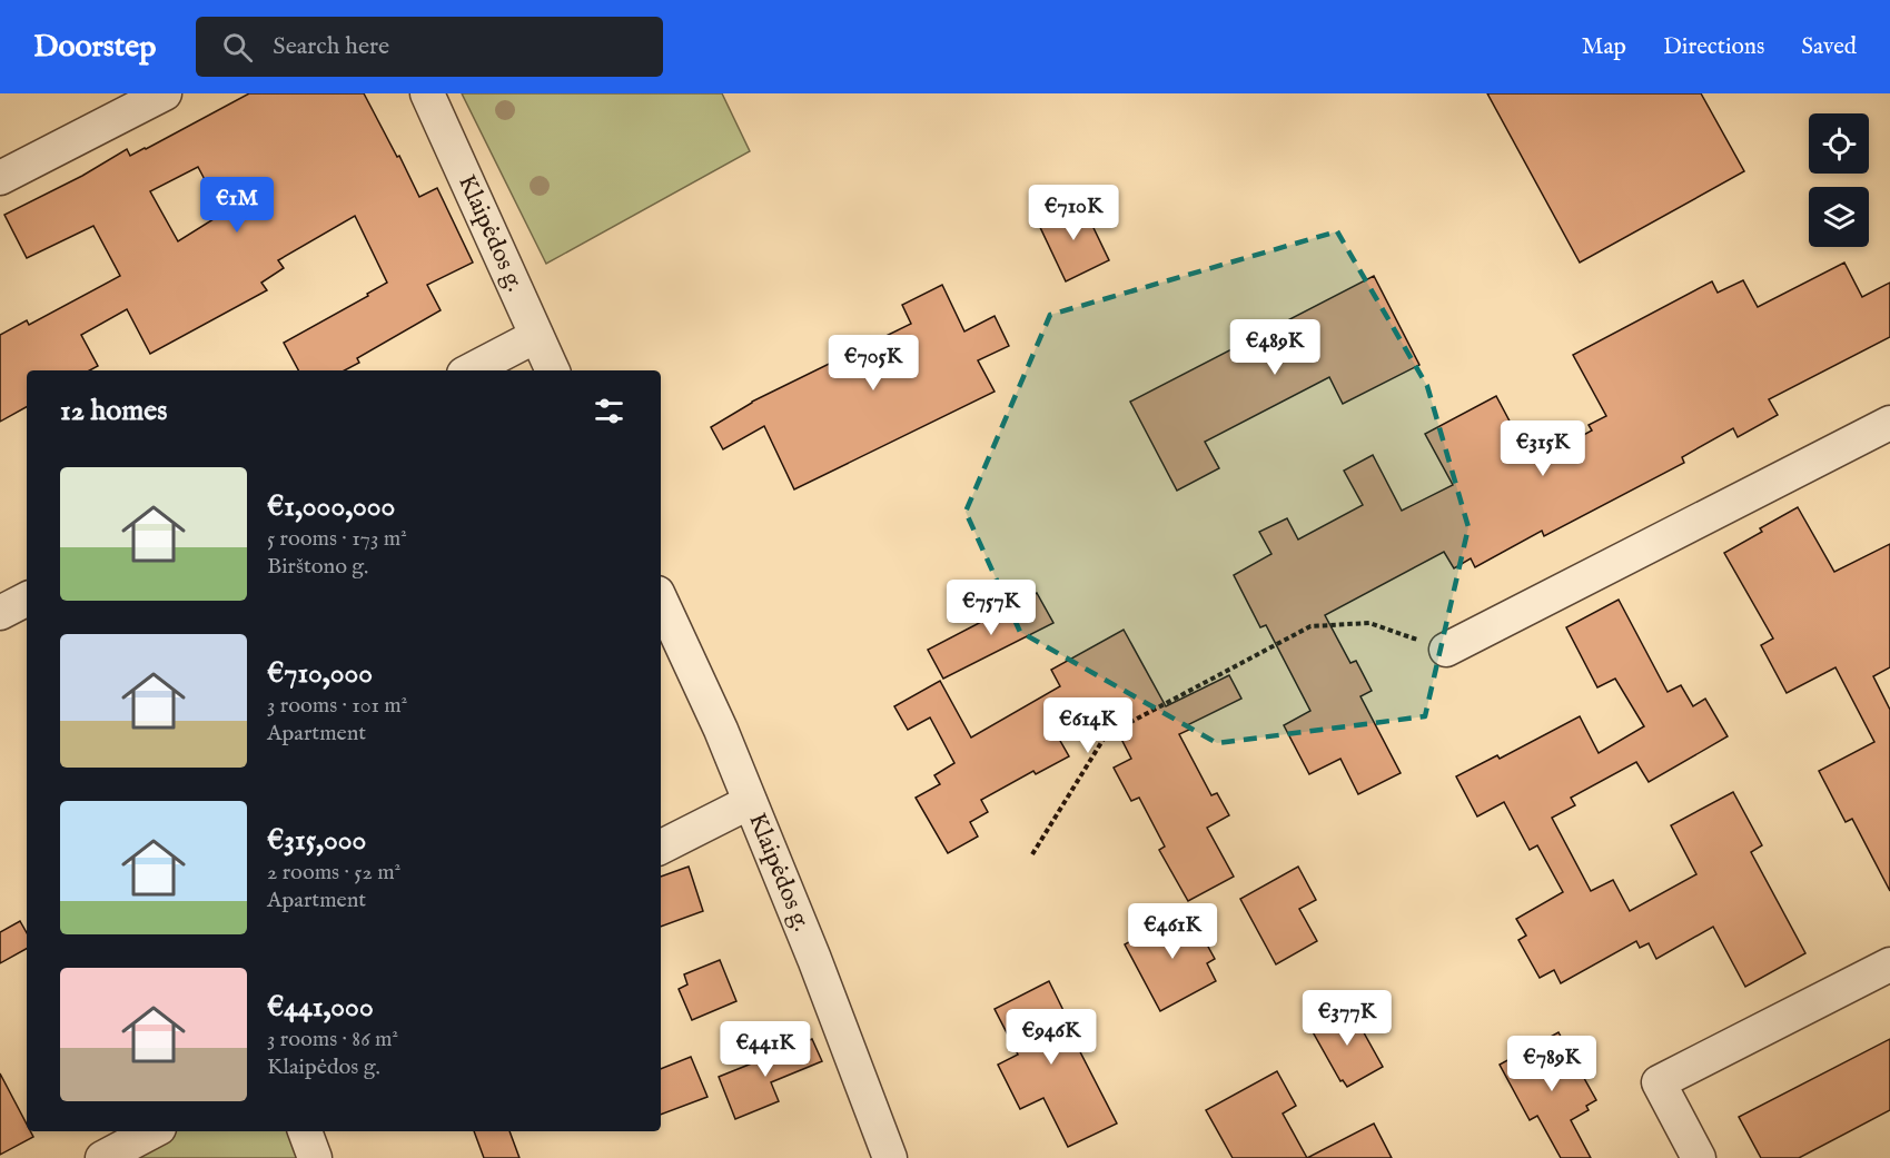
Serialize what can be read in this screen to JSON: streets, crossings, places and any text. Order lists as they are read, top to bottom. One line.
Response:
{"streets":{"street":["Klaipėdos g."]},"page":{"header":"Doorstep","search":"Search here","nav":["Map","Directions","Saved"],"price":["€1M","€710K","€489K","€705K","€315K","€757K","€614K","€461K","€377K","€946K","€441K","€789K"],"heading":"12 homes","list":[{"name":"€1,000,000","note":"5 rooms · 173 m² · Birštono g."},{"name":"€710,000","note":"3 rooms · 101 m² · Apartment"},{"name":"€315,000","note":"2 rooms · 52 m² · Apartment"},{"name":"€441,000","note":"3 rooms · 86 m² · Klaipėdos g."}]}}
